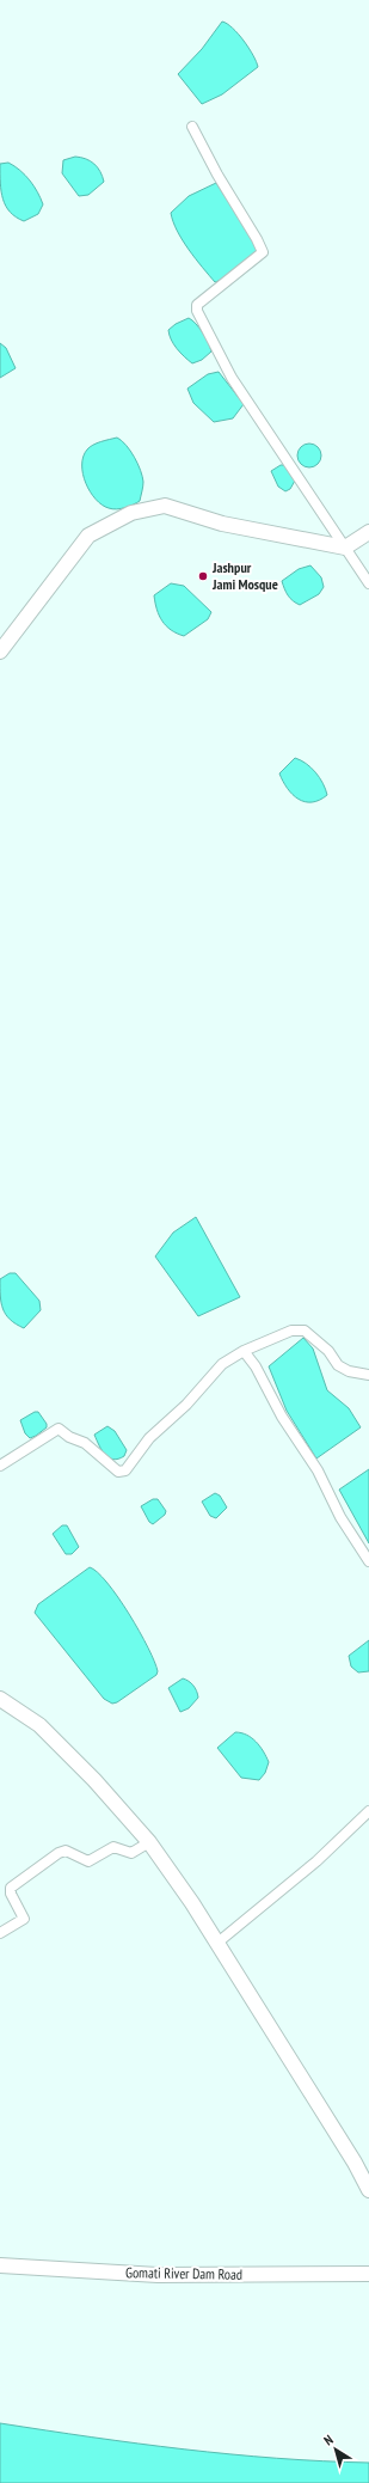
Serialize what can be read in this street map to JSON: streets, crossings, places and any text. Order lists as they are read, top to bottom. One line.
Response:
{"streets":{"street":["Gomati River Dam Road"]},"places":["Jashpur Jami Mosque"],"north":"top left"}
